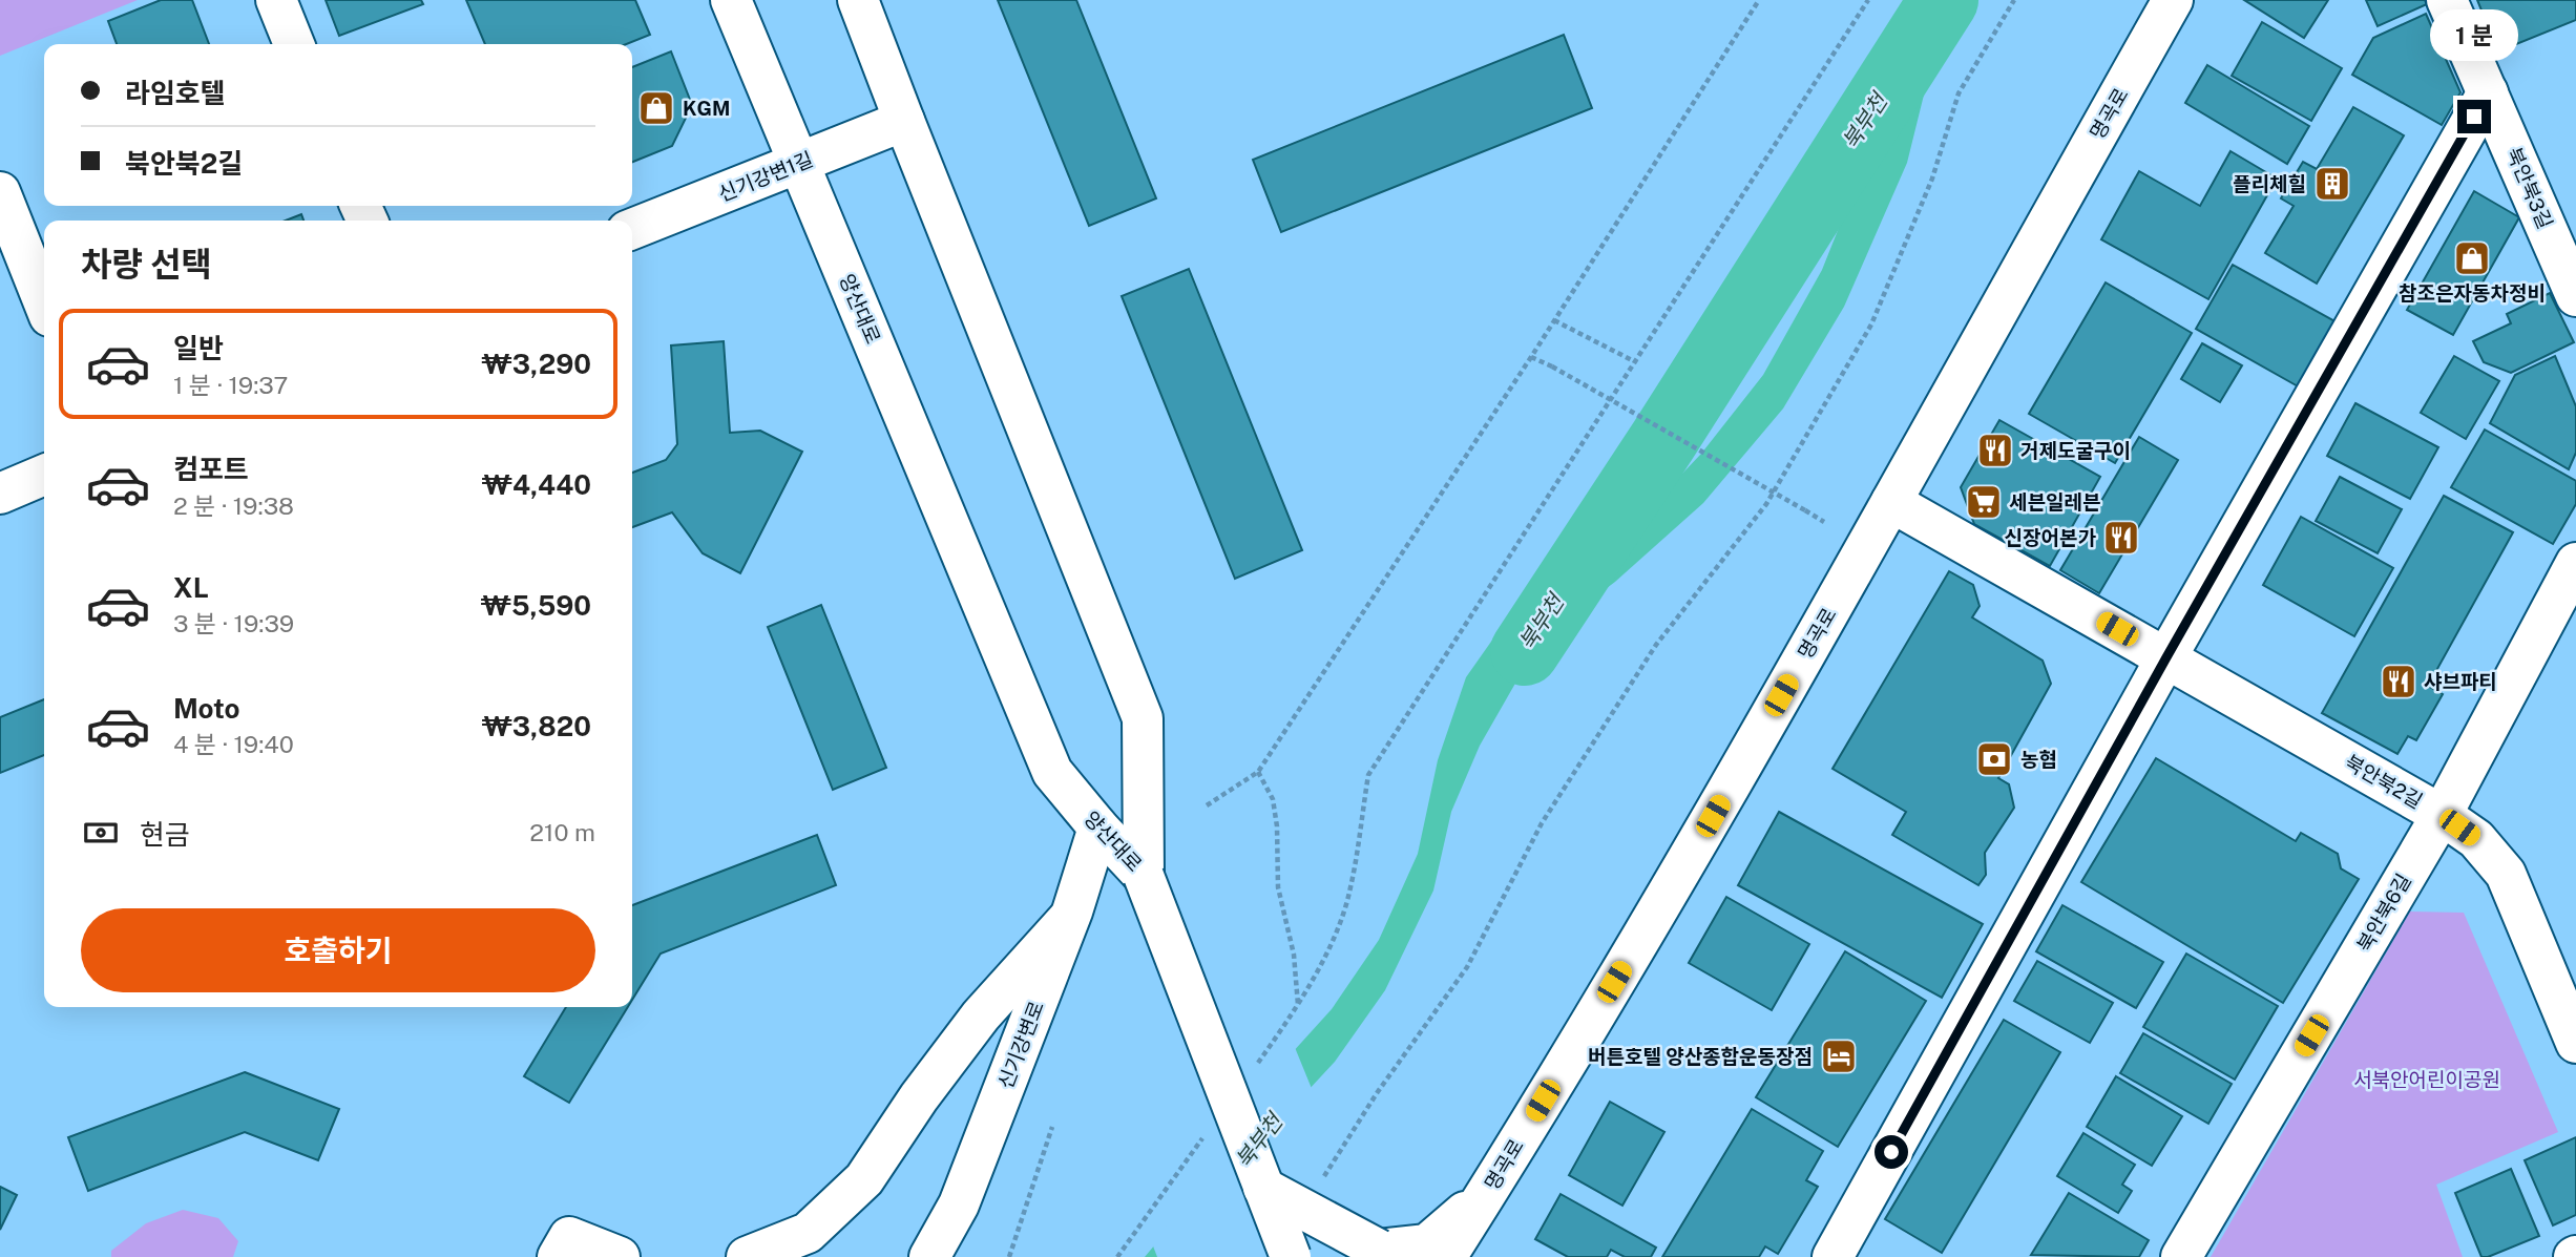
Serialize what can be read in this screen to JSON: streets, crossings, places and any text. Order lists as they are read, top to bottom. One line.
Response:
{"streets":{"street":["명곡로","신기강변1길","북안북3길","양산대로","북안북2길","북안북6길","신기강변로"]},"crossings":[["명곡로","북안북2길"],["신기강변1길","양산대로"],["양산대로","신기강변로"],["북안북2길","북안북6길"]],"water":["북부천"],"parks":["서북안어린이공원"],"places":{"shop":["KGM","참조은자동차정비"],"building":["플리체힐"],"restaurant":["거제도굴구이","신장어본가","샤브파티"],"supermarket":["세븐일레븐"],"bank":["농협"],"hotel":["버튼호텔 양산종합운동장점"]},"page":{"bubble":"1 분","banner":["라임호텔","북안북2길"],"heading":"차량 선택","list":[{"name":"일반","note":"1 분 · 19:37","value":"₩3,290"},{"name":"컴포트","note":"2 분 · 19:38","value":"₩4,440"},{"name":"XL","note":"3 분 · 19:39","value":"₩5,590"},{"name":"Moto","note":"4 분 · 19:40","value":"₩3,820"}],"pay":["현금","210 m"],"buttons":"호출하기"}}
